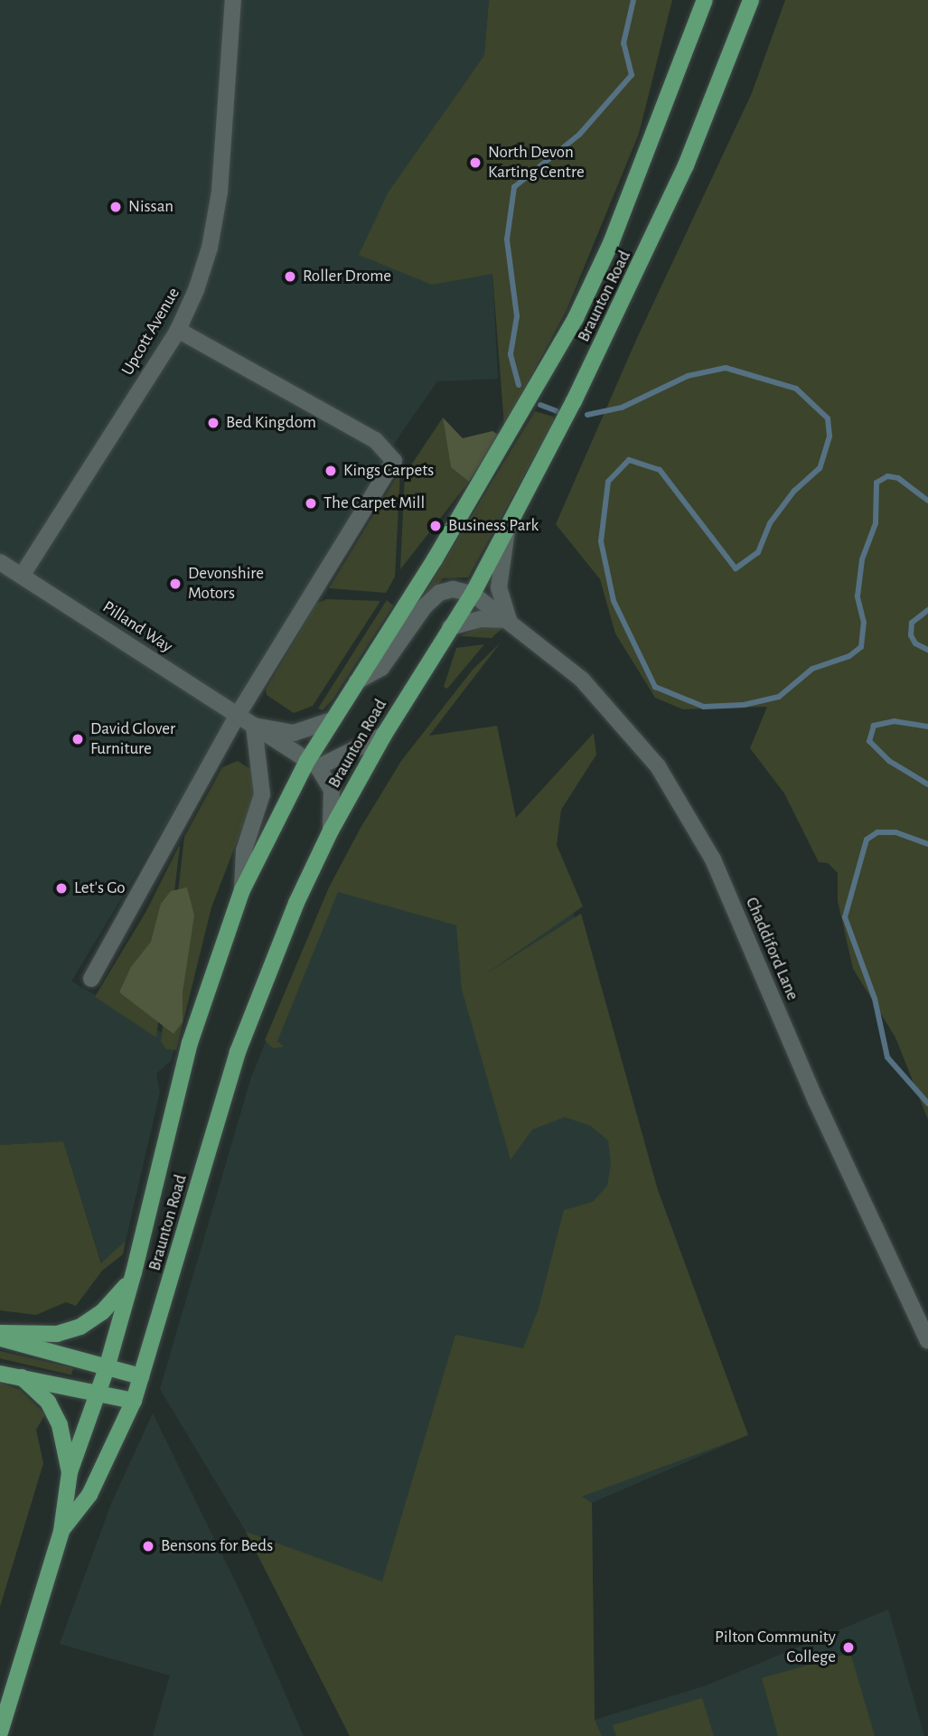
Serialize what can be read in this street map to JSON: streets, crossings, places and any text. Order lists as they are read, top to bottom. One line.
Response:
{"streets":{"main road":["Braunton Road"],"street":["Upcott Avenue","Pilland Way","Chaddiford Lane"]},"crossings":[["Braunton Road","Pilland Way"],["Braunton Road","Chaddiford Lane"],["Upcott Avenue","Pilland Way"]],"places":["North Devon Karting Centre","Nissan","Roller Drome","Bed Kingdom","Kings Carpets","The Carpet Mill","Business Park","Devonshire Motors","David Glover Furniture","Let's Go","Bensons for Beds","Pilton Community College"]}
